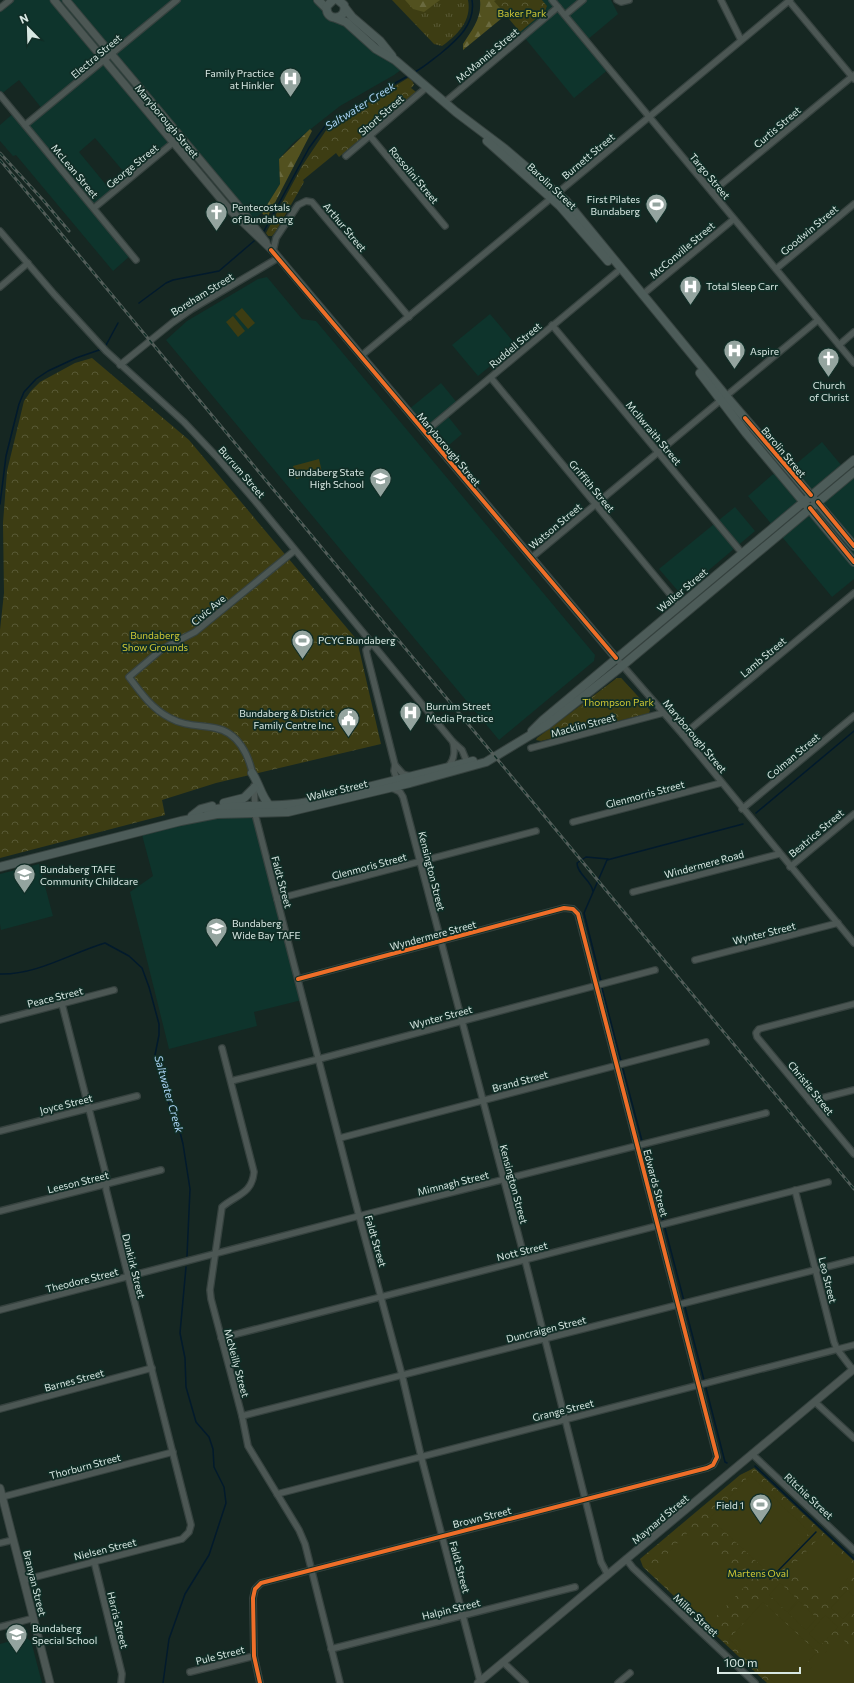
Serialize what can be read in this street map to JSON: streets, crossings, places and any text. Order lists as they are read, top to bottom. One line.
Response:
{"streets":{"main road":["Barolin Street","Walker Street"],"street":["McMannie Street","Electra Street","Short Street","Maryborough Street","Curtis Street","Burnett Street","George Street","McLean Street","Rossolini Street","Targo Street","Arthur Street","Goodwin Street","McConville Street","Boreham Street","Ruddell Street","McIlwraith Street","Burrum Street","Griffith Street","Watson Street","Civic Ave","Lamb Street","Macklin Street","Colman Street","Glenmorris Street","Beatrice Street","Windermere Road","Glenmoris Street","Kensington Street","Faldt Street","Wynter Street","Wyndermere Street","Peace Street","Brand Street","Christie Street","Joyce Street","Leeson Street","Mimnagh Street","Edwards Street","Nott Street","Dunkirk Street","Theodore Street","Leo Street","Duncraigen Street","McNeilly Street","Barnes Street","Grange Street","Thorburn Street","Ritchie Street","Brown Street","Maynard Street","Nielsen Street","Branyan Street","Halpin Street","Miller Street","Harris Street","Pule Street"]},"crossings":[["McMannie Street","Targo Street"],["McMannie Street","Barolin Street"],["Electra Street","Maryborough Street"],["Electra Street","McLean Street"],["Short Street","Rossolini Street"],["Short Street","Barolin Street"],["Maryborough Street","Burnett Street"],["Maryborough Street","George Street"],["Maryborough Street","Arthur Street"],["Maryborough Street","Boreham Street"],["Maryborough Street","Ruddell Street"],["Maryborough Street","Watson Street"],["Maryborough Street","Walker Street"],["Maryborough Street","Lamb Street"],["Maryborough Street","Macklin Street"],["Maryborough Street","Colman Street"],["Maryborough Street","Glenmorris Street"],["Maryborough Street","Beatrice Street"],["Maryborough Street","Windermere Road"],["Maryborough Street","Wynter Street"],["Curtis Street","Targo Street"],["Burnett Street","Targo Street"],["Burnett Street","Barolin Street"],["Burnett Street","Arthur Street"],["George Street","McLean Street"],["Targo Street","Goodwin Street"],["Targo Street","McConville Street"],["Targo Street","Watson Street"],["Barolin Street","McConville Street"],["Barolin Street","Ruddell Street"],["Barolin Street","Watson Street"],["Barolin Street","Walker Street"],["Boreham Street","Burrum Street"],["Ruddell Street","McIlwraith Street"],["Ruddell Street","Griffith Street"],["McIlwraith Street","Watson Street"],["McIlwraith Street","Walker Street"],["Burrum Street","Walker Street"],["Burrum Street","Civic Ave"],["Griffith Street","Watson Street"],["Griffith Street","Walker Street"],["Walker Street","Faldt Street"],["Civic Ave","Faldt Street"],["Glenmoris Street","Kensington Street"],["Glenmoris Street","Faldt Street"],["Kensington Street","Wynter Street"],["Kensington Street","Wyndermere Street"],["Kensington Street","Brand Street"],["Kensington Street","Mimnagh Street"],["Kensington Street","Nott Street"],["Kensington Street","Duncraigen Street"],["Kensington Street","Grange Street"],["Kensington Street","Brown Street"],["Kensington Street","Maynard Street"],["Faldt Street","Wynter Street"],["Faldt Street","Wyndermere Street"],["Faldt Street","Brand Street"],["Faldt Street","Mimnagh Street"],["Faldt Street","Nott Street"],["Faldt Street","Duncraigen Street"],["Faldt Street","Grange Street"],["Faldt Street","Brown Street"],["Faldt Street","Maynard Street"],["Faldt Street","Halpin Street"],["Wynter Street","Edwards Street"],["Wynter Street","McNeilly Street"],["Wyndermere Street","Edwards Street"],["Peace Street","Dunkirk Street"],["Brand Street","Edwards Street"],["Joyce Street","Dunkirk Street"],["Leeson Street","Dunkirk Street"],["Mimnagh Street","Edwards Street"],["Mimnagh Street","Theodore Street"],["Mimnagh Street","McNeilly Street"],["Edwards Street","Nott Street"],["Edwards Street","Duncraigen Street"],["Edwards Street","Grange Street"],["Edwards Street","Brown Street"],["Nott Street","Leo Street"],["Nott Street","McNeilly Street"],["Dunkirk Street","Theodore Street"],["Dunkirk Street","Barnes Street"],["Dunkirk Street","Thorburn Street"],["Dunkirk Street","Nielsen Street"],["Theodore Street","McNeilly Street"],["Leo Street","Duncraigen Street"],["Leo Street","Grange Street"],["Leo Street","Maynard Street"],["Duncraigen Street","McNeilly Street"],["McNeilly Street","Grange Street"],["McNeilly Street","Brown Street"],["McNeilly Street","Halpin Street"],["Thorburn Street","Branyan Street"],["Ritchie Street","Maynard Street"],["Brown Street","Pule Street"],["Maynard Street","Miller Street"],["Nielsen Street","Branyan Street"],["Nielsen Street","Harris Street"]],"water":["Saltwater Creek"],"parks":["Baker Park","Bundaberg Show Grounds","Thompson Park","Martens Oval"],"places":{"hospital":["Family Practice at Hinkler","Total Sleep Carr","Aspire","Burrum Street Media Practice"],"sports":["First Pilates Bundaberg","PCYC Bundaberg","Field 1"],"church":["Pentecostals of Bundaberg","Church of Christ"],"school or university":["Bundaberg State High School","Bundaberg TAFE Community Childcare","Bundaberg Wide Bay TAFE","Bundaberg Special School"],"public building":["Bundaberg & District Family Centre Inc."]},"scale_bar":"100 m","north":"top left"}
